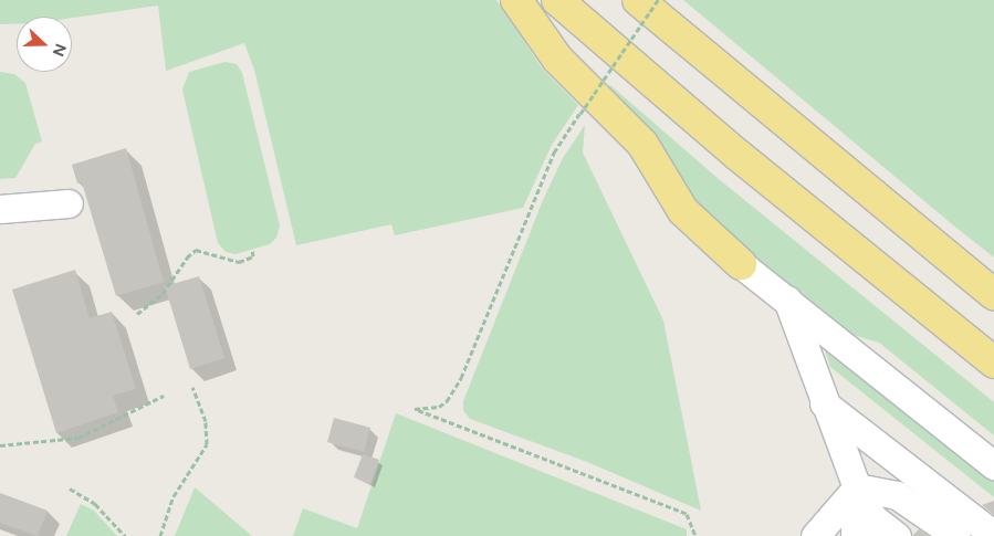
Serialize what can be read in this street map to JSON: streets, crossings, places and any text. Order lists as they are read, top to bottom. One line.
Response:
{"north":"right"}
